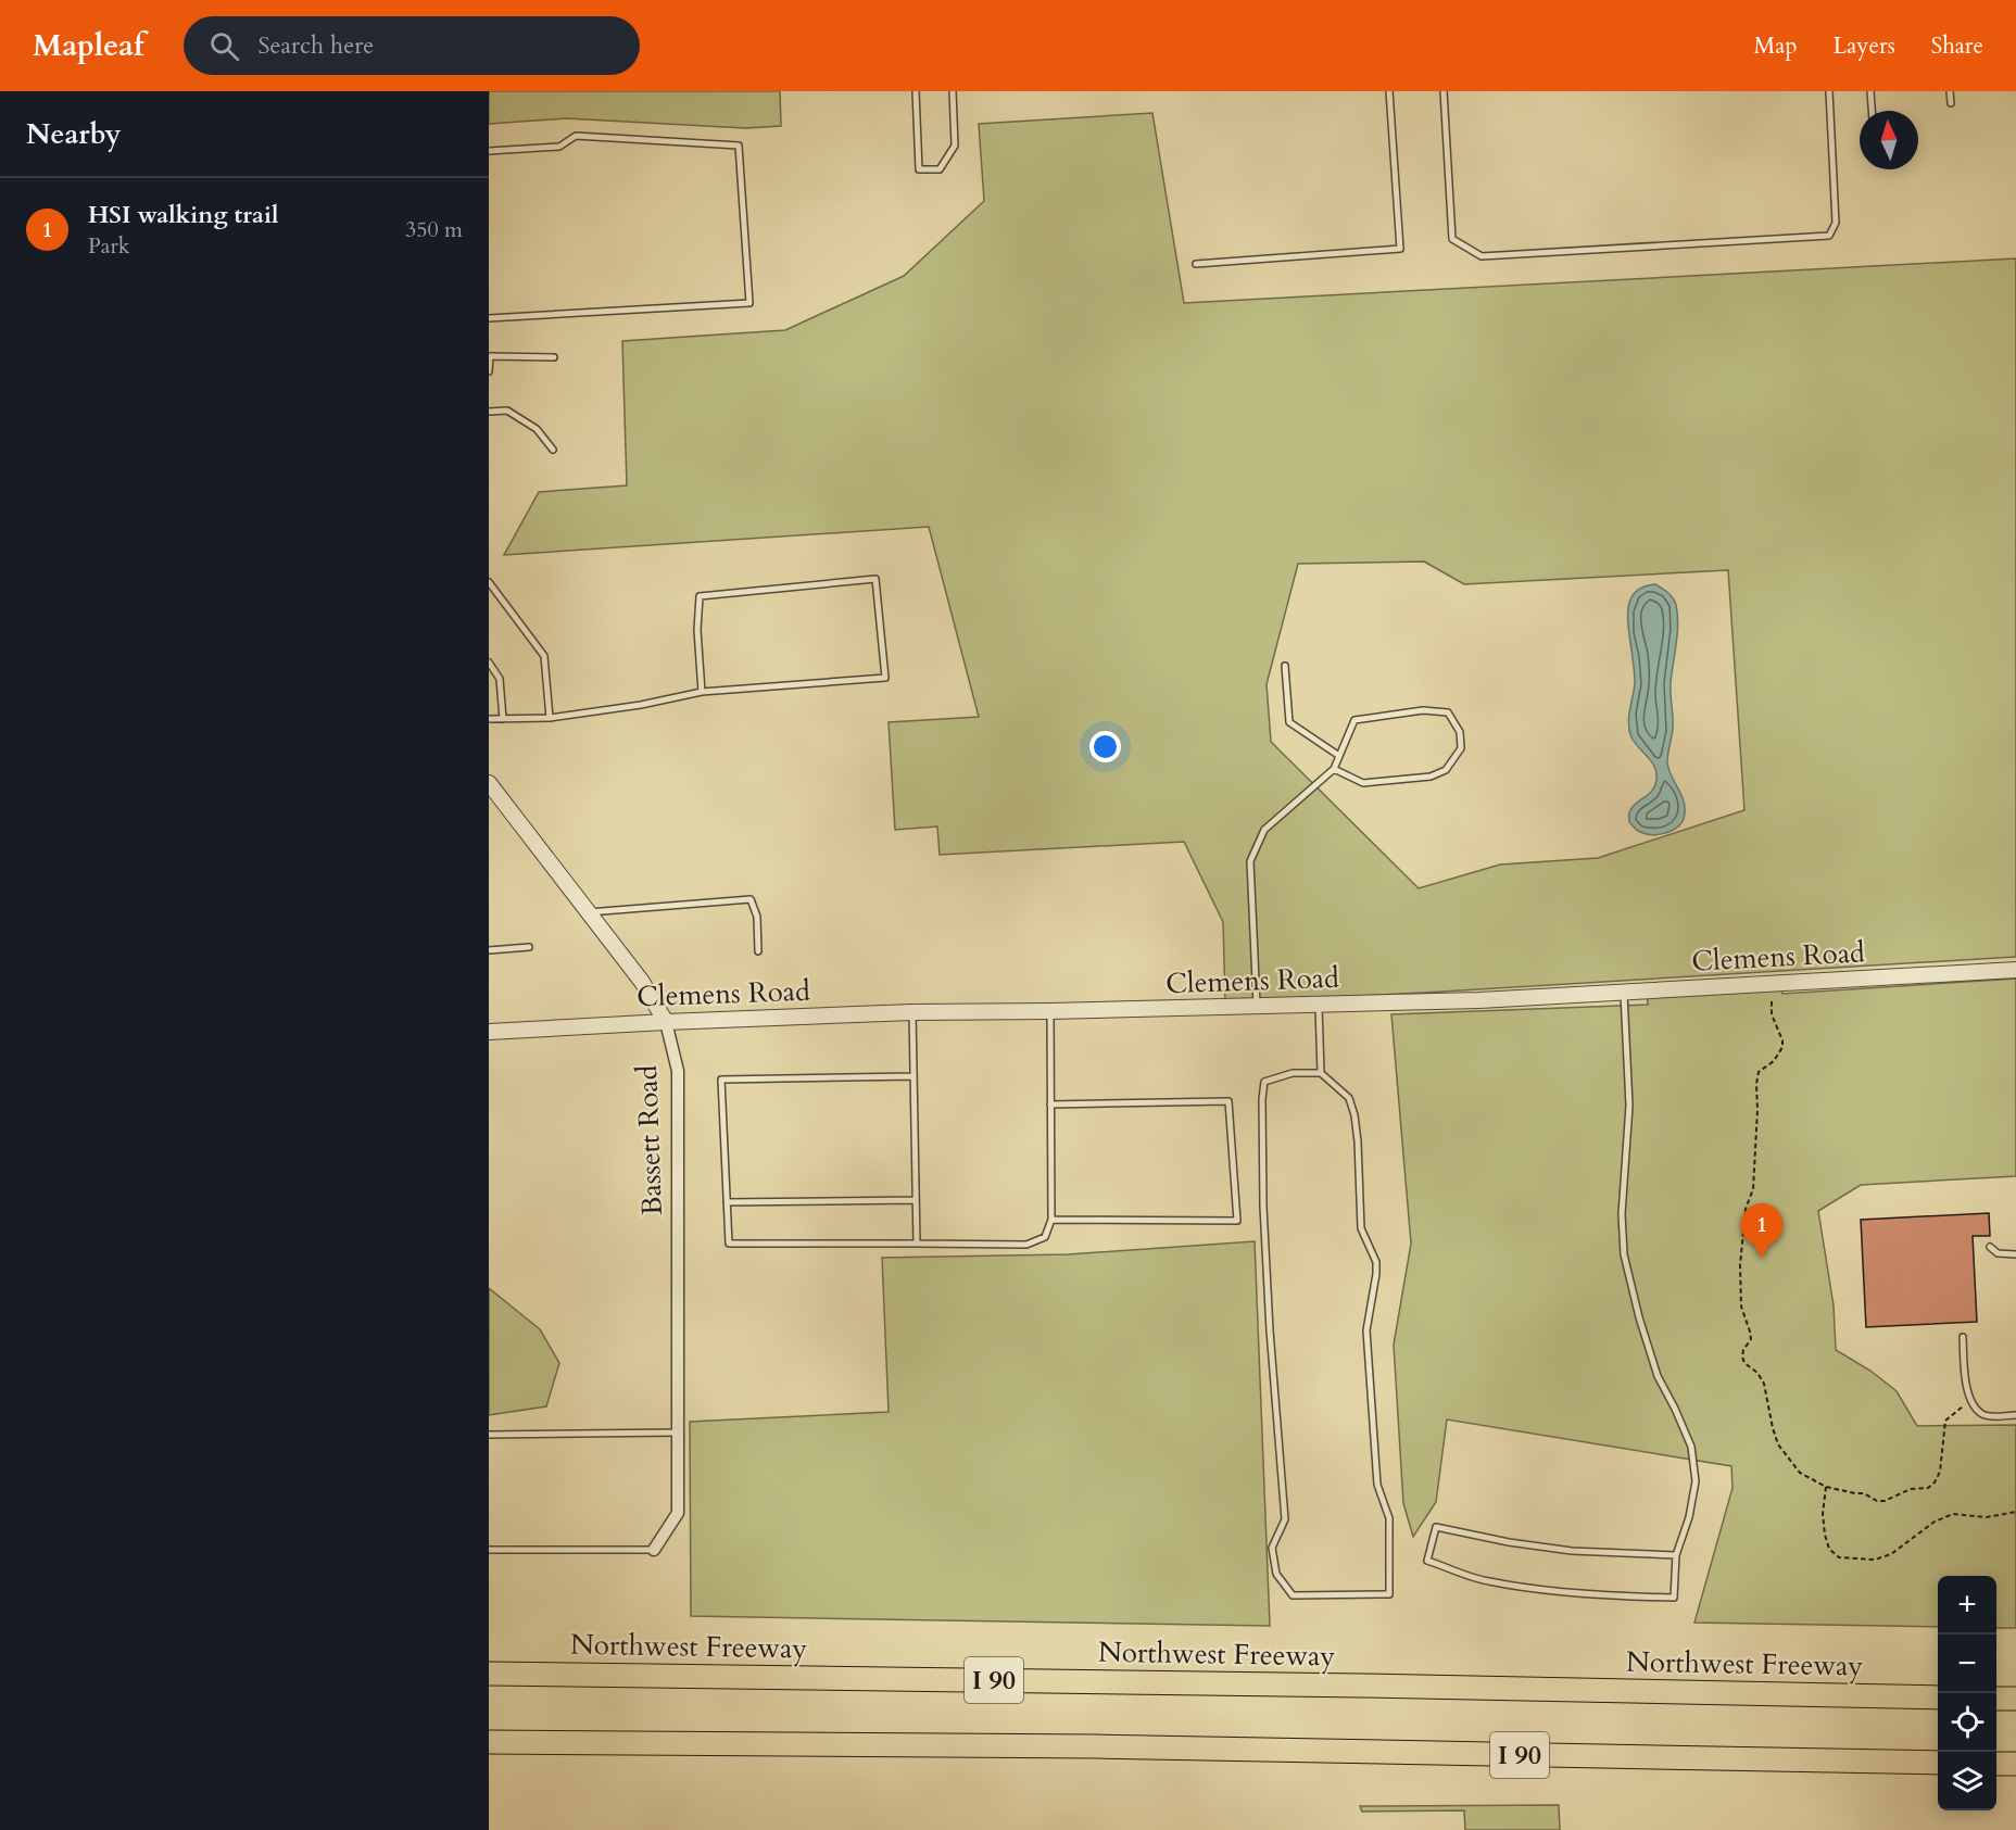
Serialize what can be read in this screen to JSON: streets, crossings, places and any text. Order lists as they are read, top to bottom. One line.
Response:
{"streets":{"highway":["Northwest Freeway","I 90"],"street":["Clemens Road","Bassett Road"]},"crossings":[["Clemens Road","Bassett Road"]],"north":"top","page":{"header":"Mapleaf","search":"Search here","nav":["Map","Layers","Share"],"heading":"Nearby","list":[{"mark":"1","name":"HSI walking trail","note":"Park","value":"350 m"}],"pins":"1","map_buttons":["+","−"]}}
